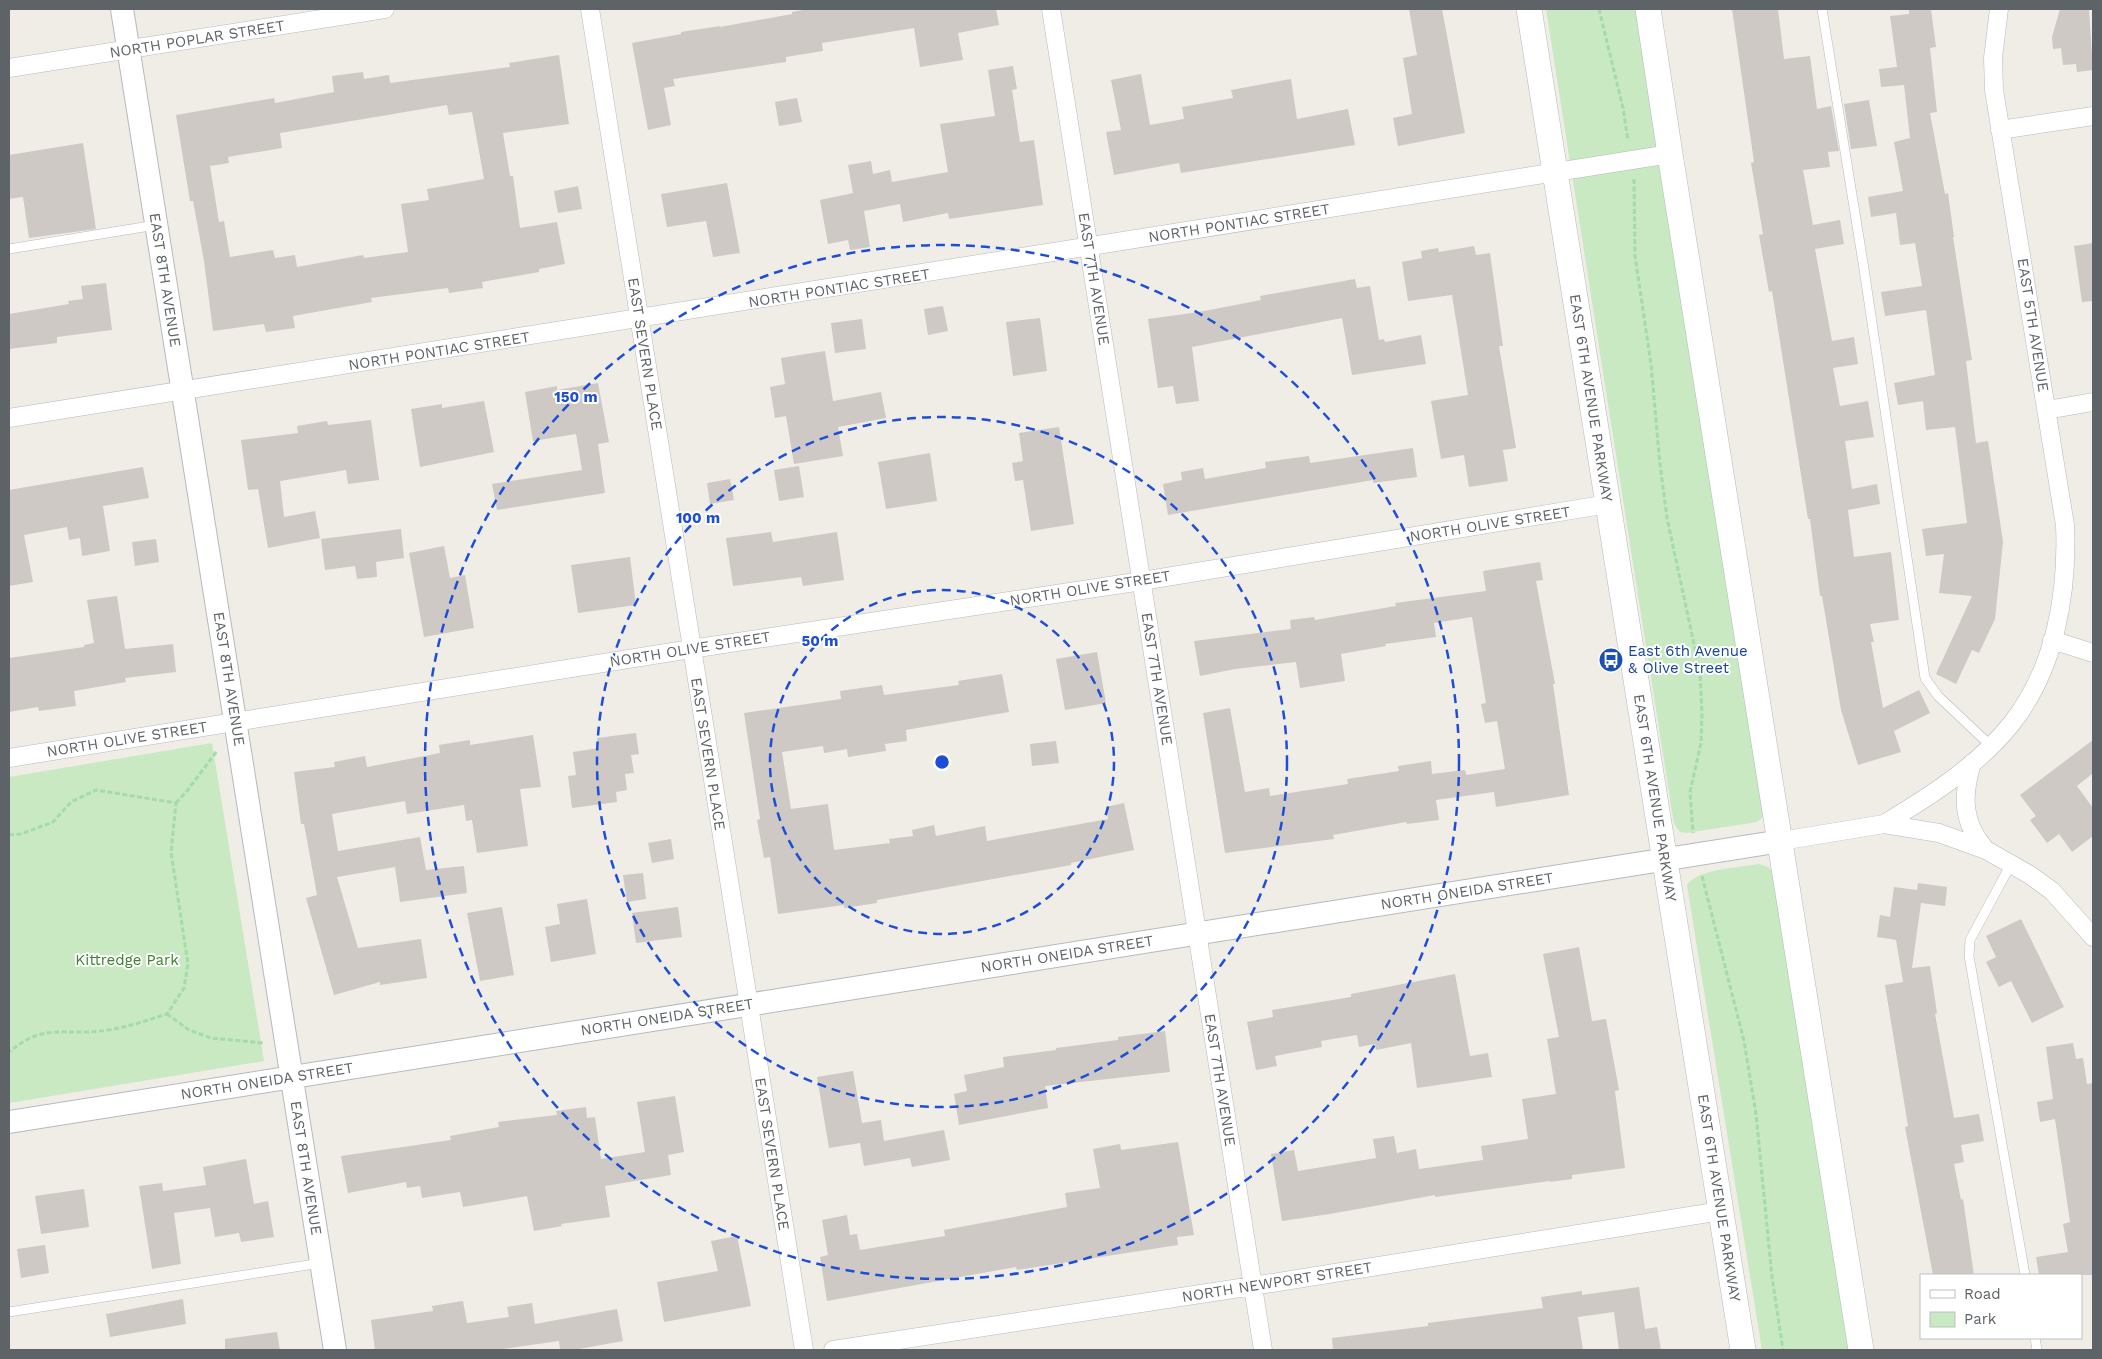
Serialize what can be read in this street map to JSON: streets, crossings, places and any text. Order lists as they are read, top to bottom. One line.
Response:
{"streets":{"main road":["EAST 6TH AVENUE PARKWAY"],"street":["NORTH POPLAR STREET","NORTH PONTIAC STREET","EAST 7TH AVENUE","EAST 8TH AVENUE","EAST 5TH AVENUE","EAST SEVERN PLACE","NORTH OLIVE STREET","NORTH ONEIDA STREET","NORTH NEWPORT STREET"]},"crossings":[["NORTH POPLAR STREET","EAST 8TH AVENUE"],["NORTH PONTIAC STREET","EAST 7TH AVENUE"],["NORTH PONTIAC STREET","EAST 8TH AVENUE"],["NORTH PONTIAC STREET","EAST SEVERN PLACE"],["NORTH PONTIAC STREET","EAST 6TH AVENUE PARKWAY"],["EAST 7TH AVENUE","NORTH OLIVE STREET"],["EAST 7TH AVENUE","NORTH ONEIDA STREET"],["EAST 7TH AVENUE","NORTH NEWPORT STREET"],["EAST 8TH AVENUE","NORTH OLIVE STREET"],["EAST 8TH AVENUE","NORTH ONEIDA STREET"],["EAST 5TH AVENUE","NORTH ONEIDA STREET"],["EAST SEVERN PLACE","NORTH OLIVE STREET"],["EAST SEVERN PLACE","NORTH ONEIDA STREET"],["EAST 6TH AVENUE PARKWAY","NORTH OLIVE STREET"],["EAST 6TH AVENUE PARKWAY","NORTH ONEIDA STREET"],["EAST 6TH AVENUE PARKWAY","NORTH NEWPORT STREET"]],"parks":["Kittredge Park"],"places":{"bus stop":["East 6th Avenue & Olive Street"]},"legend":["Road","Park"],"rings":["150 m","100 m","50 m"]}
